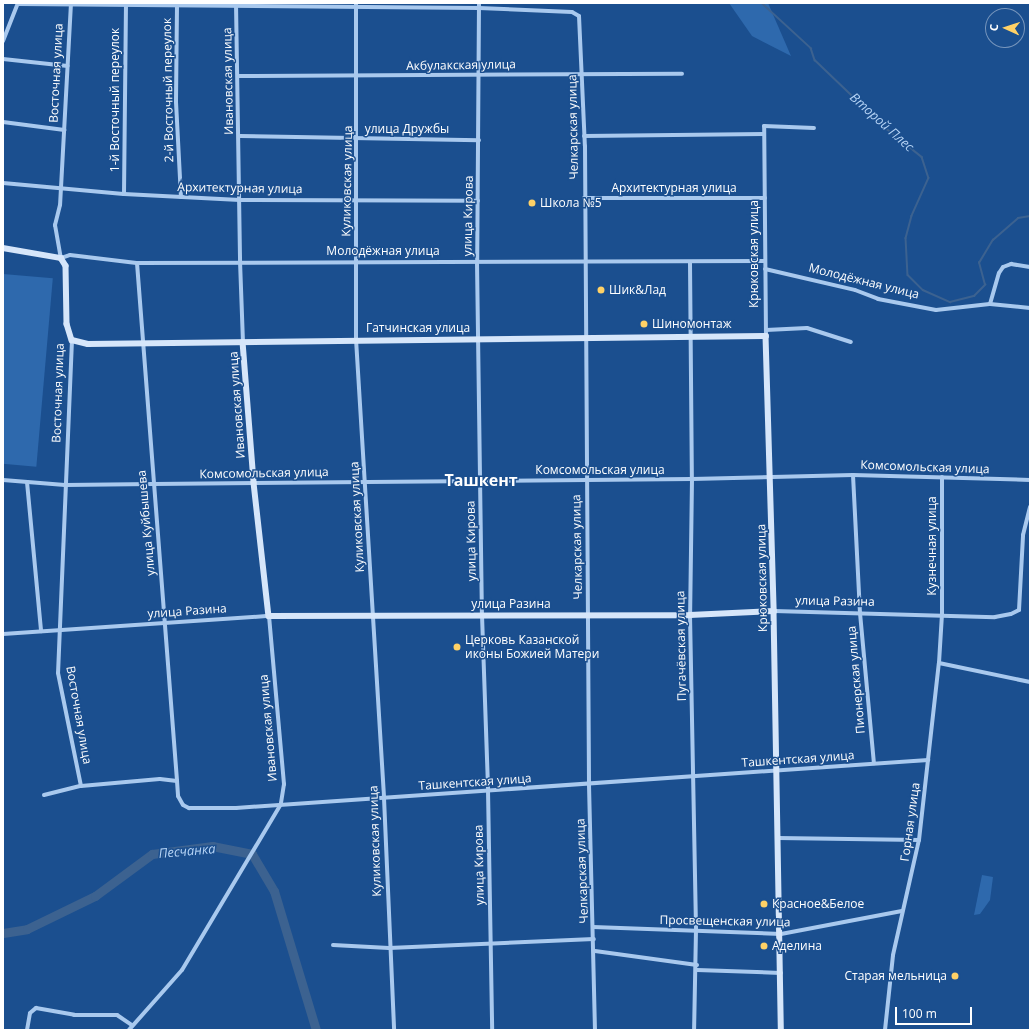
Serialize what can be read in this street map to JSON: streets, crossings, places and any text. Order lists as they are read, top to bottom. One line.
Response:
{"streets":{"street":["Акбулакская улица","Восточная улица","Ивановская улица","2-й Восточный переулок","1-й Восточный переулок","Челкарская улица","улица Дружбы","Куликовская улица","Архитектурная улица","улица Кирова","Молодёжная улица","Крюковская улица","Гатчинская улица","Комсомольская улица","улица Куйбышева","Кузнечная улица","улица Разина","Пугачёвская улица","Пионерская улица","Ташкентская улица","Горная улица","Просвещенская улица"]},"crossings":[["Акбулакская улица","Ивановская улица"],["Акбулакская улица","Челкарская улица"],["Акбулакская улица","Куликовская улица"],["Акбулакская улица","улица Кирова"],["Восточная улица","Архитектурная улица"],["Восточная улица","Молодёжная улица"],["Восточная улица","Гатчинская улица"],["Восточная улица","Комсомольская улица"],["Восточная улица","улица Разина"],["Ивановская улица","улица Дружбы"],["Ивановская улица","Архитектурная улица"],["Ивановская улица","Молодёжная улица"],["Ивановская улица","Гатчинская улица"],["Ивановская улица","Комсомольская улица"],["Ивановская улица","улица Разина"],["Ивановская улица","Ташкентская улица"],["2-й Восточный переулок","Архитектурная улица"],["1-й Восточный переулок","Архитектурная улица"],["Челкарская улица","Архитектурная улица"],["Челкарская улица","улица Кирова"],["Челкарская улица","Молодёжная улица"],["Челкарская улица","Гатчинская улица"],["Челкарская улица","Комсомольская улица"],["Челкарская улица","улица Разина"],["Челкарская улица","Ташкентская улица"],["Челкарская улица","Просвещенская улица"],["улица Дружбы","Куликовская улица"],["улица Дружбы","улица Кирова"],["Куликовская улица","Архитектурная улица"],["Куликовская улица","Молодёжная улица"],["Куликовская улица","Гатчинская улица"],["Куликовская улица","Комсомольская улица"],["Куликовская улица","улица Разина"],["Куликовская улица","Ташкентская улица"],["Архитектурная улица","улица Кирова"],["Архитектурная улица","Крюковская улица"],["улица Кирова","Молодёжная улица"],["улица Кирова","Гатчинская улица"],["улица Кирова","Комсомольская улица"],["улица Кирова","улица Разина"],["улица Кирова","Ташкентская улица"],["Молодёжная улица","Крюковская улица"],["Молодёжная улица","улица Куйбышева"],["Молодёжная улица","Пугачёвская улица"],["Крюковская улица","Гатчинская улица"],["Крюковская улица","Комсомольская улица"],["Крюковская улица","улица Разина"],["Крюковская улица","Ташкентская улица"],["Крюковская улица","Просвещенская улица"],["Гатчинская улица","улица Куйбышева"],["Гатчинская улица","Пугачёвская улица"],["Комсомольская улица","улица Куйбышева"],["Комсомольская улица","Кузнечная улица"],["Комсомольская улица","Пугачёвская улица"],["Комсомольская улица","Пионерская улица"],["улица Куйбышева","улица Разина"],["улица Куйбышева","Ташкентская улица"],["Кузнечная улица","улица Разина"],["Кузнечная улица","Горная улица"],["улица Разина","Пугачёвская улица"],["улица Разина","Пионерская улица"],["улица Разина","Горная улица"],["Пугачёвская улица","Ташкентская улица"],["Пугачёвская улица","Просвещенская улица"],["Пионерская улица","Ташкентская улица"],["Ташкентская улица","Горная улица"],["Горная улица","Просвещенская улица"]],"districts":["Ташкент"],"water":["Второй Плес","Песчанка"],"places":["Школа №5","Шик&Лад","Шиномонтаж","Церковь Казанской иконы Божией Матери","Красное&Белое","Аделина","Старая мельница"],"scale_bar":"100 m","north":"left"}
